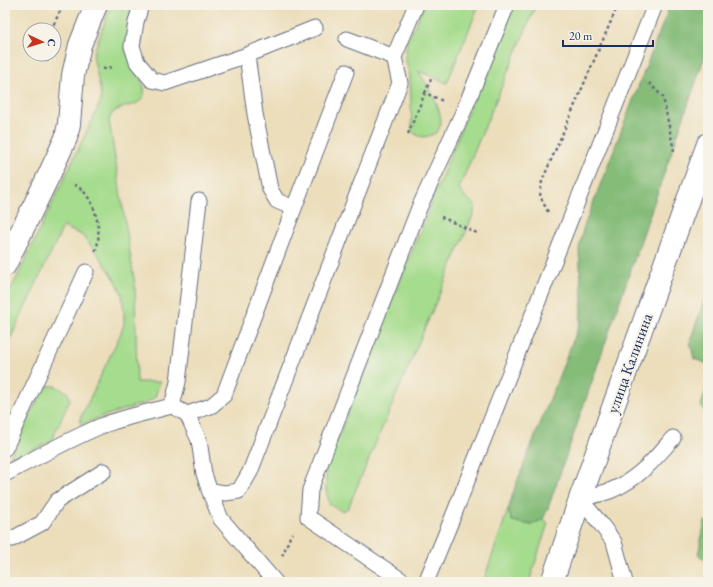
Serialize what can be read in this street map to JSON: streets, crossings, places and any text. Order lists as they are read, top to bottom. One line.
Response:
{"streets":{"main road":["улица Калинина"]},"scale_bar":"20 m","north":"right"}
